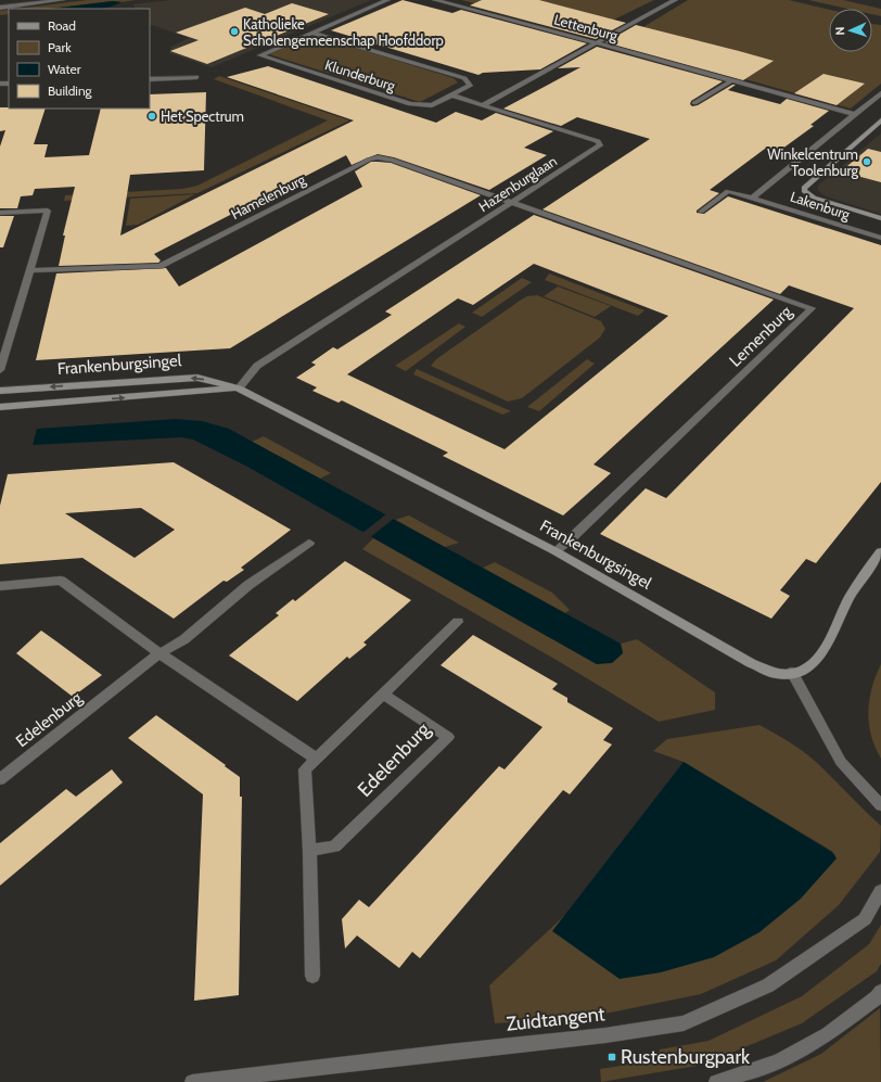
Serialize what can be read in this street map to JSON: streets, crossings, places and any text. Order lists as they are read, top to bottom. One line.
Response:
{"streets":{"street":["Lettenburg","Klunderburg","Hazenburglaan","Hamelenburg","Lakenburg","Lemenburg","Frankenburgsingel","Edelenburg","Zuidtangent"]},"crossings":[["Lettenburg","Lakenburg"],["Hazenburglaan","Hamelenburg"],["Hazenburglaan","Lemenburg"],["Hazenburglaan","Frankenburgsingel"],["Hamelenburg","Lemenburg"],["Lemenburg","Frankenburgsingel"]],"places":{"other":["Katholieke Scholengemeenschap Hoofddorp","Het Spectrum","Winkelcentrum Toolenburg"],"transit":["Rustenburgpark"]},"legend":["Road","Park","Water","Building"],"north":"left"}
